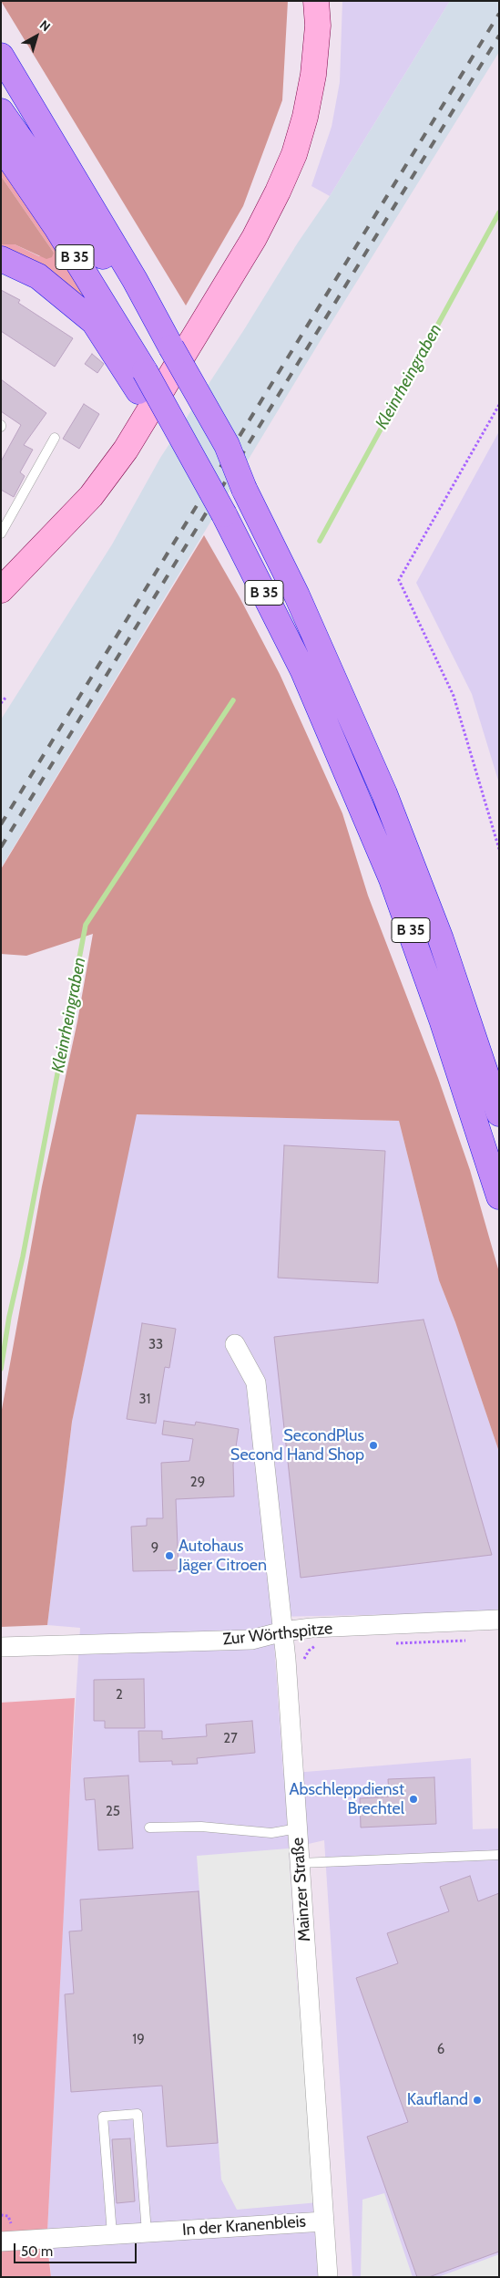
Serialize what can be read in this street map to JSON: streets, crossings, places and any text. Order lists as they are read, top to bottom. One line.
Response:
{"streets":{"highway":["B 35"],"street":["Zur Wörthspitze","Mainzer Straße","In der Kranenbleis"]},"crossings":[["Zur Wörthspitze","Mainzer Straße"],["Mainzer Straße","In der Kranenbleis"]],"water":["Kleinrheingraben"],"places":["SecondPlus Second Hand Shop","Autohaus Jäger Citroen","Abschleppdienst Brechtel","Kaufland"],"house_numbers":["33","31","29","9","2","27","25","19","6"],"scale_bar":"50 m","north":"top right"}
